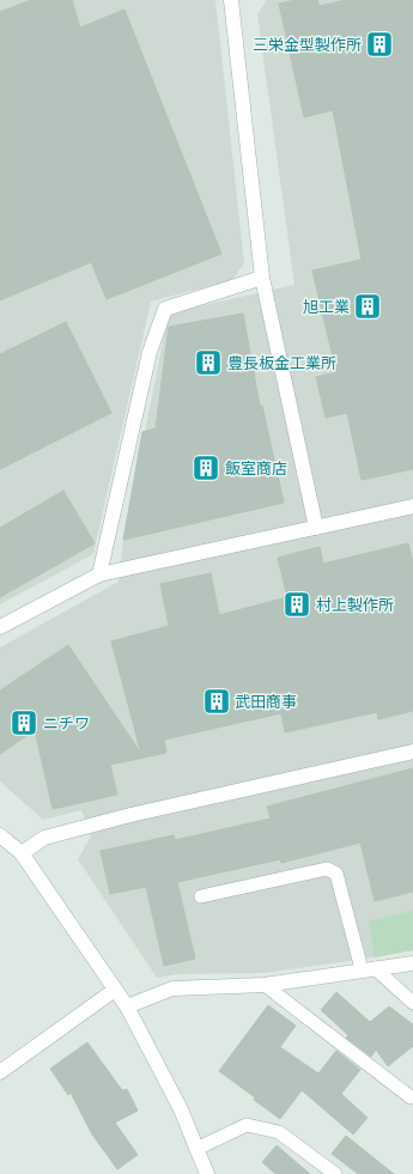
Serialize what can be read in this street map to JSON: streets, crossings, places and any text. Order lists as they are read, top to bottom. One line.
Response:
{"places":{"building":["三栄金型製作所","旭工業","豊長板金工業所","飯室商店","村上製作所","武田商事","ニチワ"]}}
